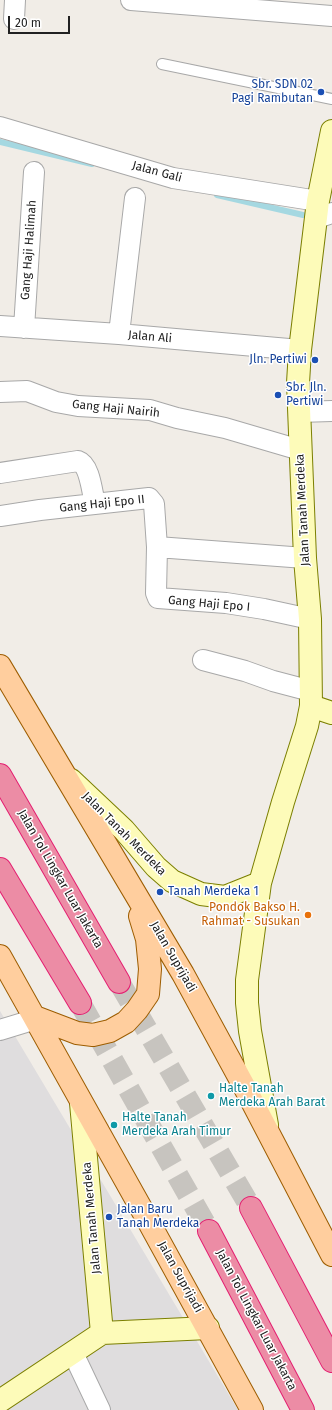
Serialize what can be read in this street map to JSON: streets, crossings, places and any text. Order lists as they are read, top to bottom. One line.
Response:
{"streets":{"highway":["Jalan Tol Lingkar Luar Jakarta"],"main road":["Jalan Suprijadi"],"street":["Jalan Gali","Gang Haji Halimah","Jalan Ali","Gang Haji Nairih","Gang Haji Epo II","Jalan Tanah Merdeka","Gang Haji Epo I"]},"crossings":[["Jalan Gali","Jalan Tanah Merdeka"],["Gang Haji Halimah","Jalan Ali"],["Jalan Ali","Jalan Tanah Merdeka"],["Gang Haji Nairih","Jalan Tanah Merdeka"],["Gang Haji Epo II","Gang Haji Epo I"],["Jalan Tanah Merdeka","Gang Haji Epo I"],["Jalan Tanah Merdeka","Jalan Suprijadi"]],"places":["Sbr. SDN 02 Pagi Rambutan","Jln. Pertiwi","Sbr. Jln. Pertiwi","Tanah Merdeka 1","Pondok Bakso H. Rahmat - Susukan","Halte Tanah Merdeka Arah Barat","Halte Tanah Merdeka Arah Timur","Jalan Baru Tanah Merdeka"],"scale_bar":"20 m"}
